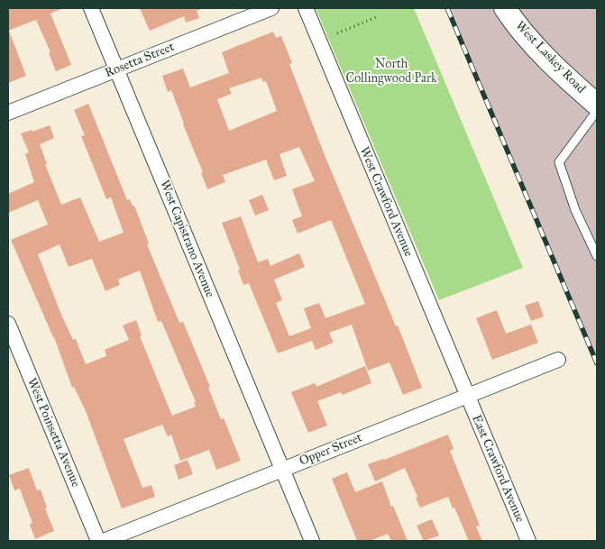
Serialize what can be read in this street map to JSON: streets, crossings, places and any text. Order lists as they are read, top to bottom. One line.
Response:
{"streets":{"main road":["West Laskey Road"],"street":["Rosetta Street","West Crawford Avenue","West Capistrano Avenue","West Poinsetta Avenue","Opper Street","East Crawford Avenue"]},"crossings":[["Rosetta Street","West Capistrano Avenue"],["West Crawford Avenue","Opper Street"],["West Crawford Avenue","East Crawford Avenue"],["West Capistrano Avenue","Opper Street"],["Opper Street","East Crawford Avenue"]],"parks":["North Collingwood Park"]}
